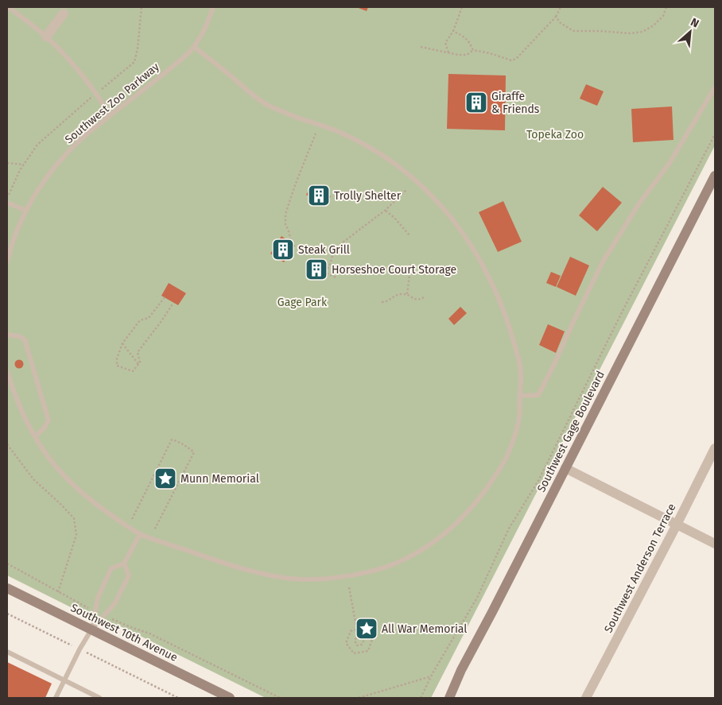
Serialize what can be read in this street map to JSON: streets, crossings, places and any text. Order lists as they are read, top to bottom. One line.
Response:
{"streets":{"main road":["Southwest Gage Boulevard","Southwest 10th Avenue"],"street":["Southwest Anderson Terrace"],"lane":["Southwest Zoo Parkway"]},"parks":["Topeka Zoo","Gage Park"],"places":{"building":["Giraffe & Friends","Trolly Shelter","Steak Grill","Horseshoe Court Storage"],"place":["Munn Memorial","All War Memorial"]},"north":"top right"}
